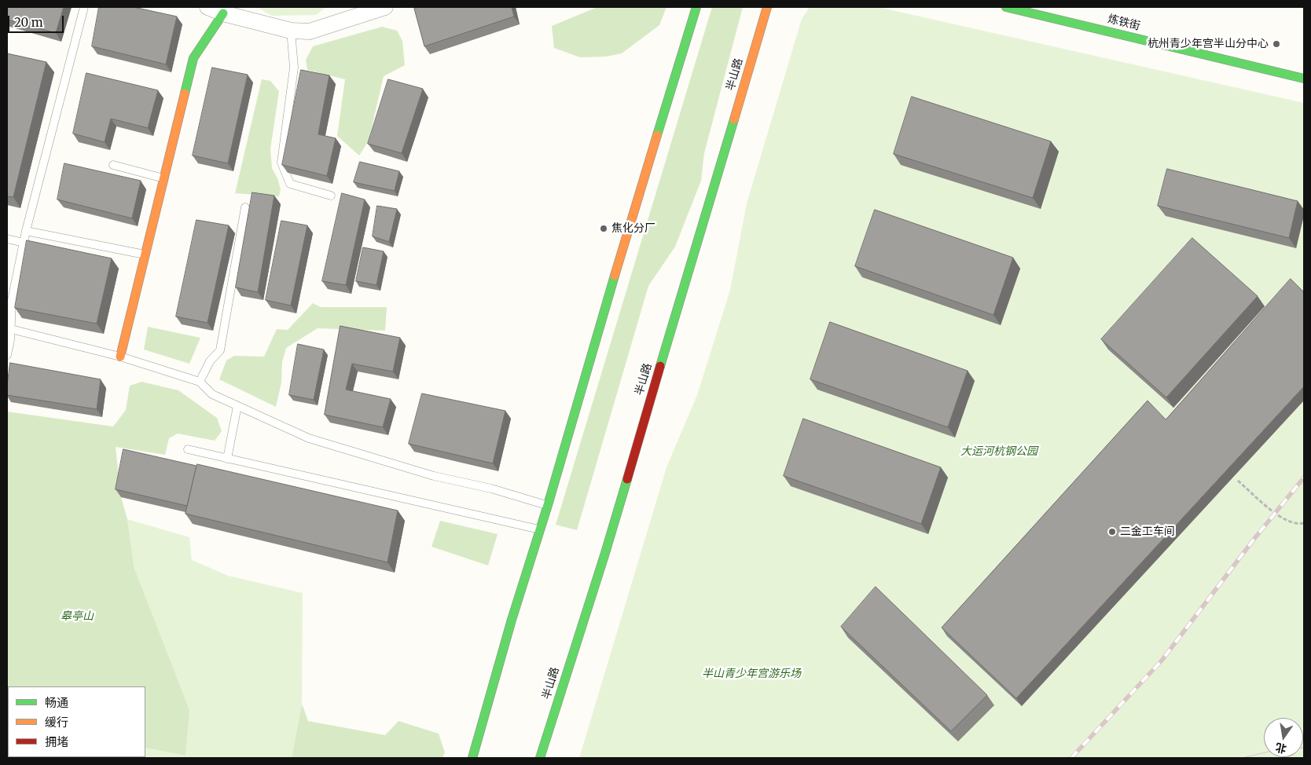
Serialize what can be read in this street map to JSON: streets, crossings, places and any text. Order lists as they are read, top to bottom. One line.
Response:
{"streets":{"main road":["炼铁街","半山路"]},"parks":["大运河杭钢公园","皋亭山","半山青少年宫游乐场"],"places":["杭州青少年宫半山分中心","焦化分厂","二金工车间"],"legend":["畅通","缓行","拥堵"],"scale_bar":"20 m","north":"bottom"}
